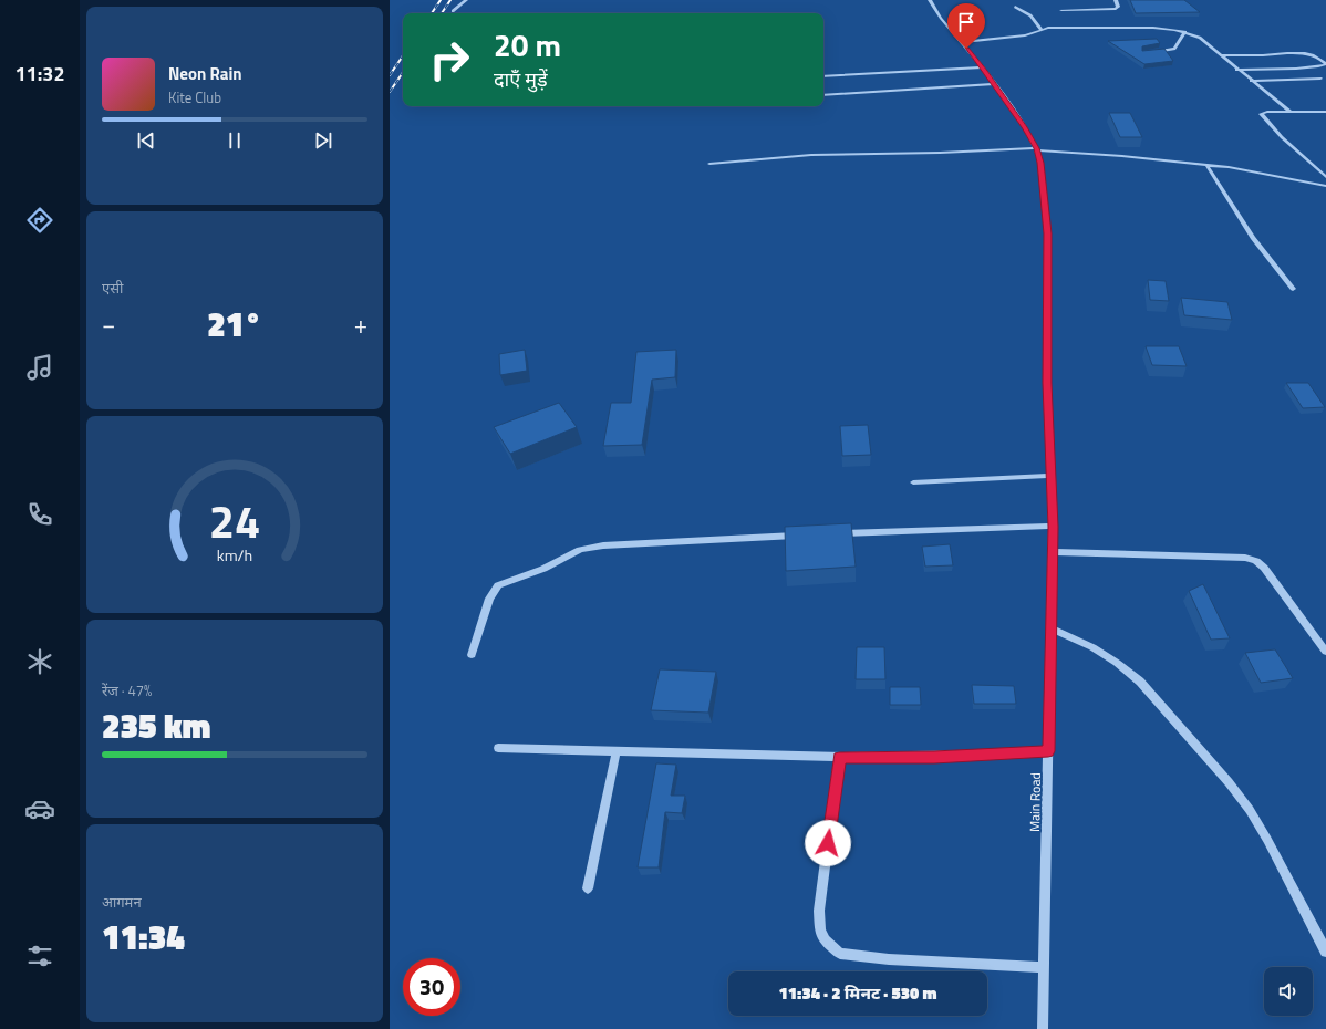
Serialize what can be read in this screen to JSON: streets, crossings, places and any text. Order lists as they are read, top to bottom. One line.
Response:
{"streets":{"street":["Main Road"]},"page":{"tabs":"11:32","turn":["20 m","दाएँ मुड़ें"],"song":["Neon Rain","Kite Club"],"tile":["एसी",["रेंज · 47%","235 km"],["आगमन","11:34"]],"heat":["−","21°","+"],"limit":"30","trip":"11:34 · 2 मिनट · 530 m","gauge":["24","km/h"]}}
